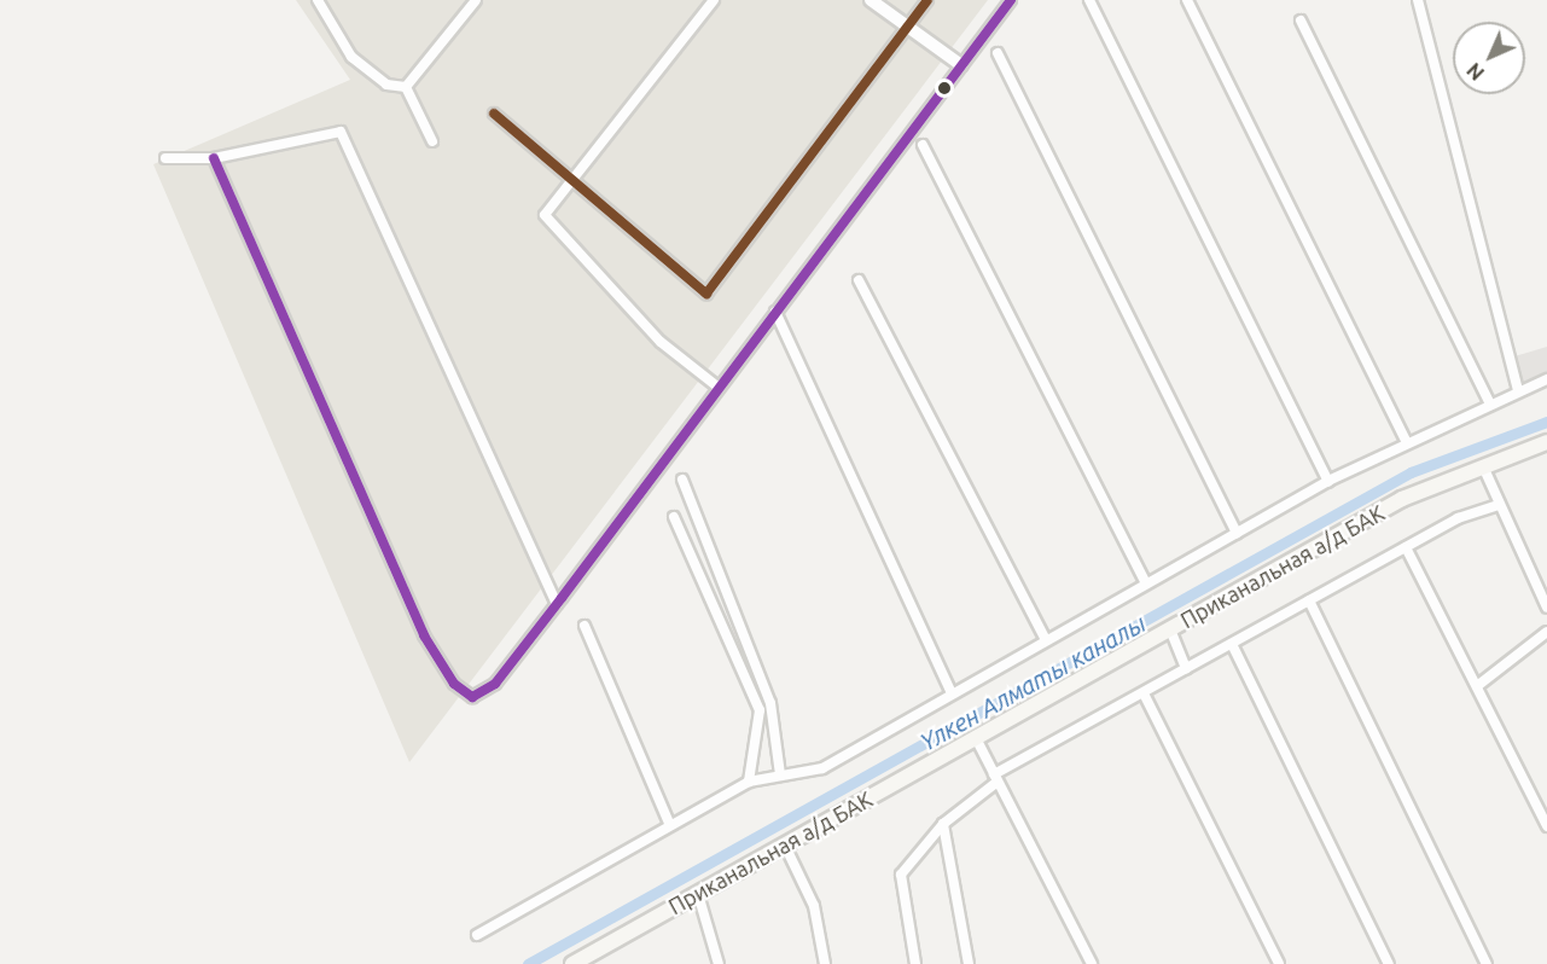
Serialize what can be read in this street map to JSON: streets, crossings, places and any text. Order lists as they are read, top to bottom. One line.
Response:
{"streets":{"main road":["Приканальная а/д БАК"]},"water":["Үлкен Алматы каналы"],"north":"bottom left"}
